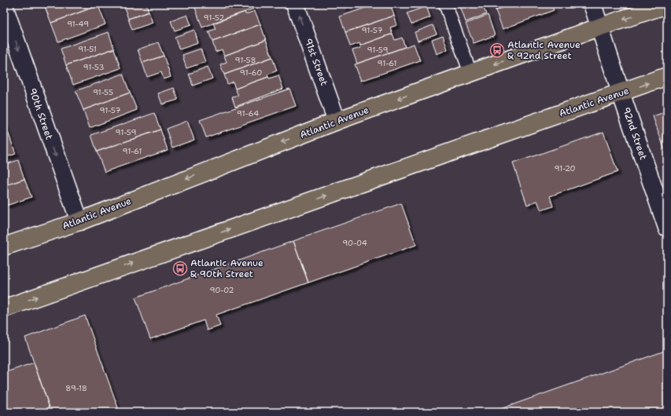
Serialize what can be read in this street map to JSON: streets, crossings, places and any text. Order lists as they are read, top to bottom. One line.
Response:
{"streets":{"main road":["Atlantic Avenue"],"street":["91st Street","90th Street","92nd Street"]},"crossings":[["91st Street","Atlantic Avenue"],["Atlantic Avenue","90th Street"],["Atlantic Avenue","92nd Street"]],"one_way":["91st Street","90th Street"],"places":{"bus stop":["Atlantic Avenue & 92nd Street","Atlantic Avenue & 90th Street"]},"house_numbers":["91-52","91-49","91-57","91-51","91-59","91-58","91-61","91-53","91-60","91-55","91-57","91-64","91-59","91-61","91-20","90-04","90-02","89-18"]}
